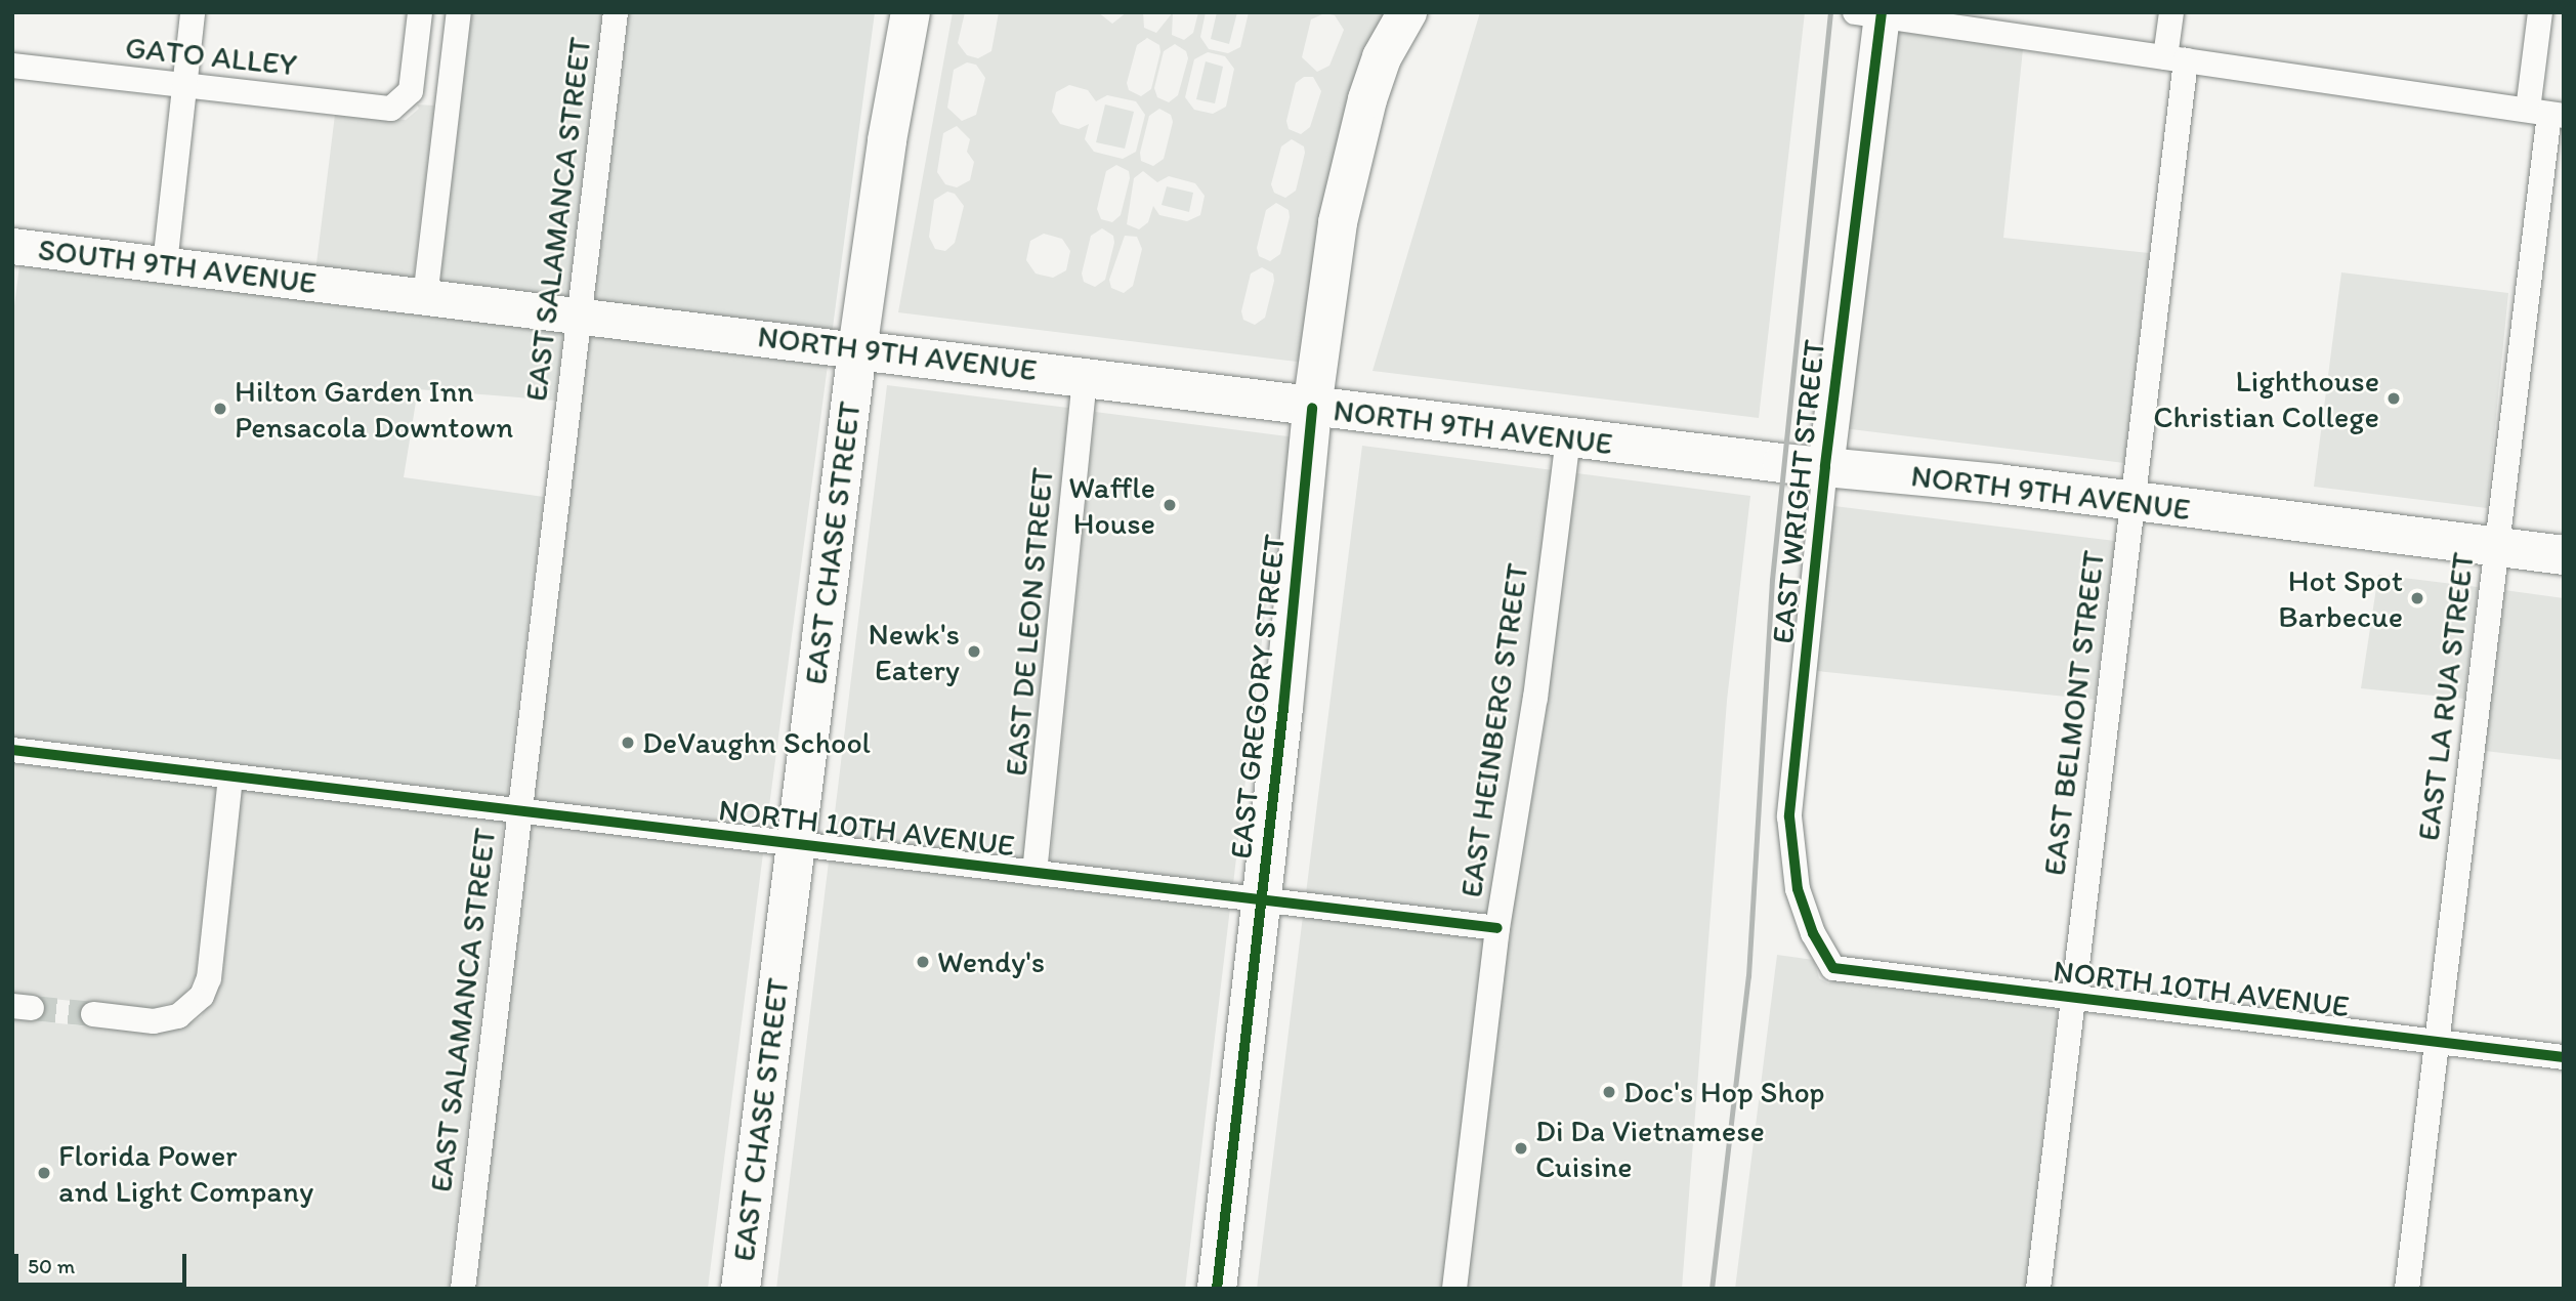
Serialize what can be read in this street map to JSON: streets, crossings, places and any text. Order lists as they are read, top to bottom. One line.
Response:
{"streets":{"main road":["NORTH 9TH AVENUE","EAST CHASE STREET","EAST GREGORY STREET"],"street":["GATO ALLEY","EAST SALAMANCA STREET","SOUTH 9TH AVENUE","EAST WRIGHT STREET","EAST DE LEON STREET","EAST LA RUA STREET","EAST BELMONT STREET","EAST HEINBERG STREET","NORTH 10TH AVENUE"]},"crossings":[["EAST SALAMANCA STREET","NORTH 9TH AVENUE"],["EAST SALAMANCA STREET","NORTH 10TH AVENUE"],["SOUTH 9TH AVENUE","NORTH 9TH AVENUE"],["NORTH 9TH AVENUE","EAST WRIGHT STREET"],["NORTH 9TH AVENUE","EAST CHASE STREET"],["NORTH 9TH AVENUE","EAST DE LEON STREET"],["NORTH 9TH AVENUE","EAST GREGORY STREET"],["NORTH 9TH AVENUE","EAST LA RUA STREET"],["NORTH 9TH AVENUE","EAST BELMONT STREET"],["NORTH 9TH AVENUE","EAST HEINBERG STREET"],["EAST WRIGHT STREET","NORTH 10TH AVENUE"],["EAST CHASE STREET","NORTH 10TH AVENUE"],["EAST DE LEON STREET","NORTH 10TH AVENUE"],["EAST GREGORY STREET","NORTH 10TH AVENUE"],["EAST LA RUA STREET","NORTH 10TH AVENUE"],["EAST BELMONT STREET","NORTH 10TH AVENUE"],["EAST HEINBERG STREET","NORTH 10TH AVENUE"]],"places":["Lighthouse Christian College","Hilton Garden Inn Pensacola Downtown","Waffle House","Hot Spot Barbecue","Newk's Eatery","DeVaughn School","Wendy's","Doc's Hop Shop","Di Da Vietnamese Cuisine","Florida Power and Light Company"],"scale_bar":"50 m"}
